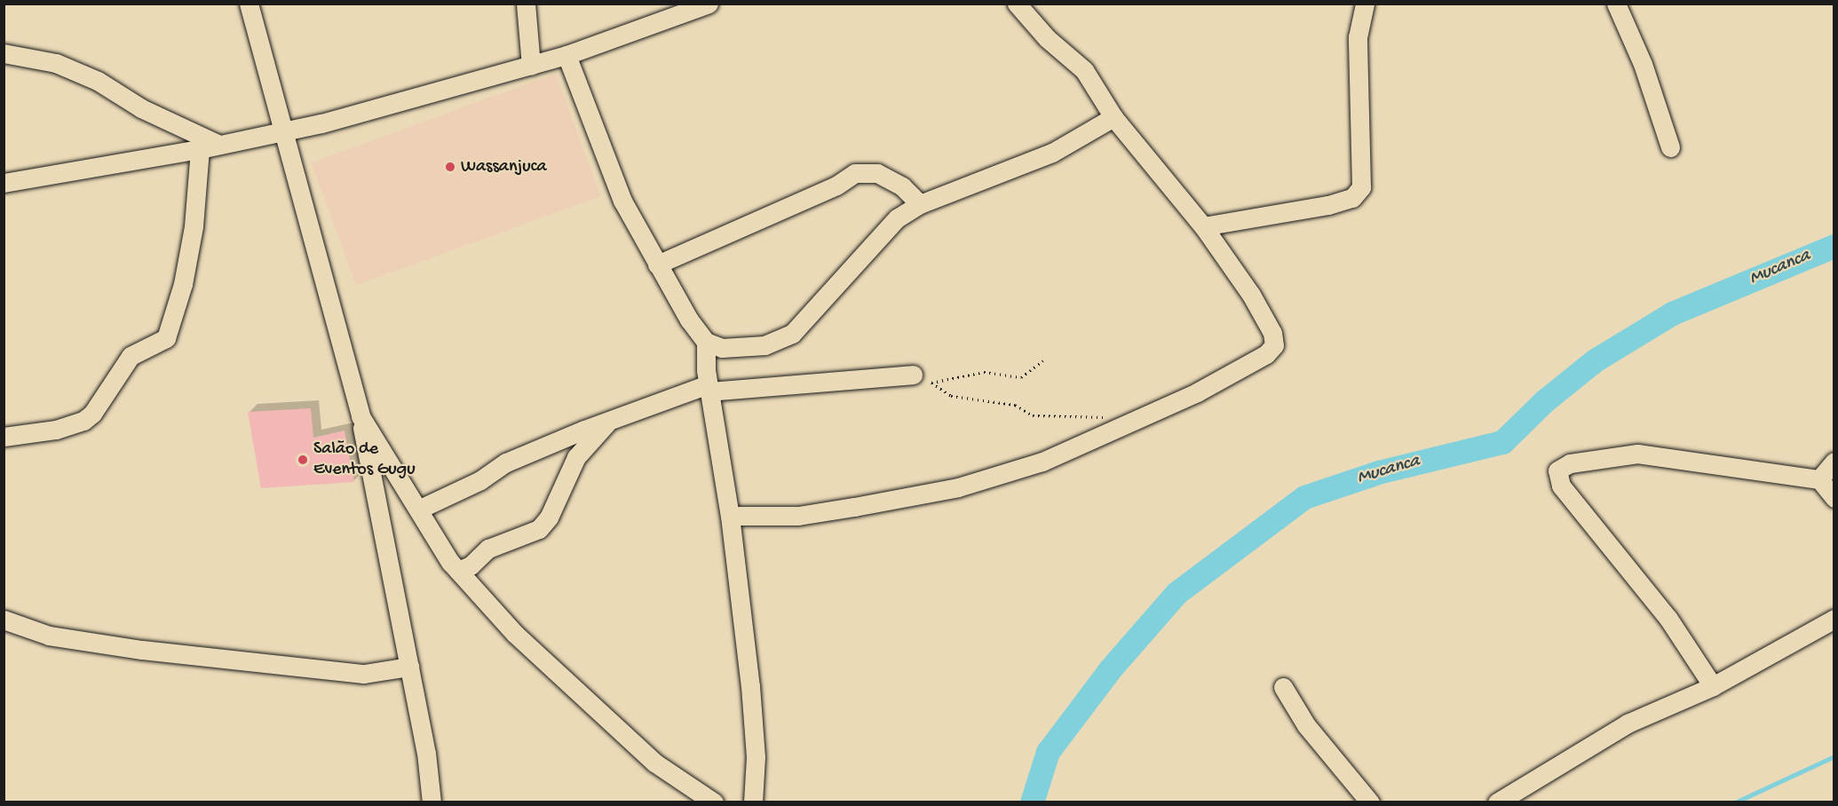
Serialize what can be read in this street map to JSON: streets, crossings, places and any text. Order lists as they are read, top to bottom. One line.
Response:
{"water":["Mucanca"],"places":["Wassanjuca","Salão de Eventos Gugu"]}
